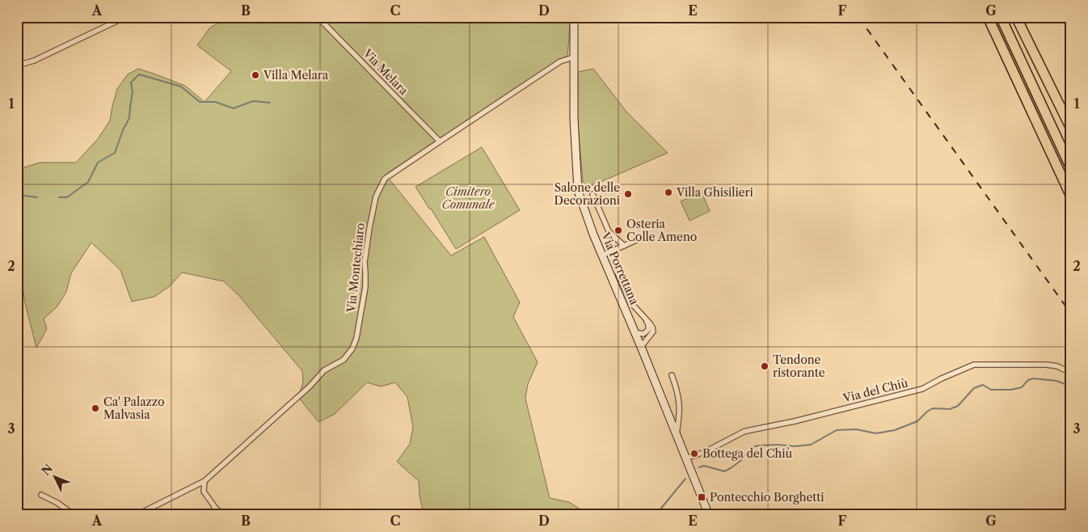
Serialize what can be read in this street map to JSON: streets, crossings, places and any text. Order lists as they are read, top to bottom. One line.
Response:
{"streets":{"main road":["Via Porrettana"],"street":["Via Melara","Via Montechiaro","Via del Chiù"]},"crossings":[["Via Melara","Via Montechiaro"],["Via Montechiaro","Via Porrettana"],["Via Porrettana","Via del Chiù"]],"parks":["Cimitero Comunale"],"places":{"other":["Villa Melara","Villa Ghisilieri","Salone delle Decorazioni","Osteria Colle Ameno","Tendone ristorante","Ca' Palazzo Malvasia","Bottega del Chiù"],"transit":["Pontecchio Borghetti"]},"north":"top left","grid":{"columns":["A","B","C","D","E","F","G"],"rows":["1","2","3"]}}
